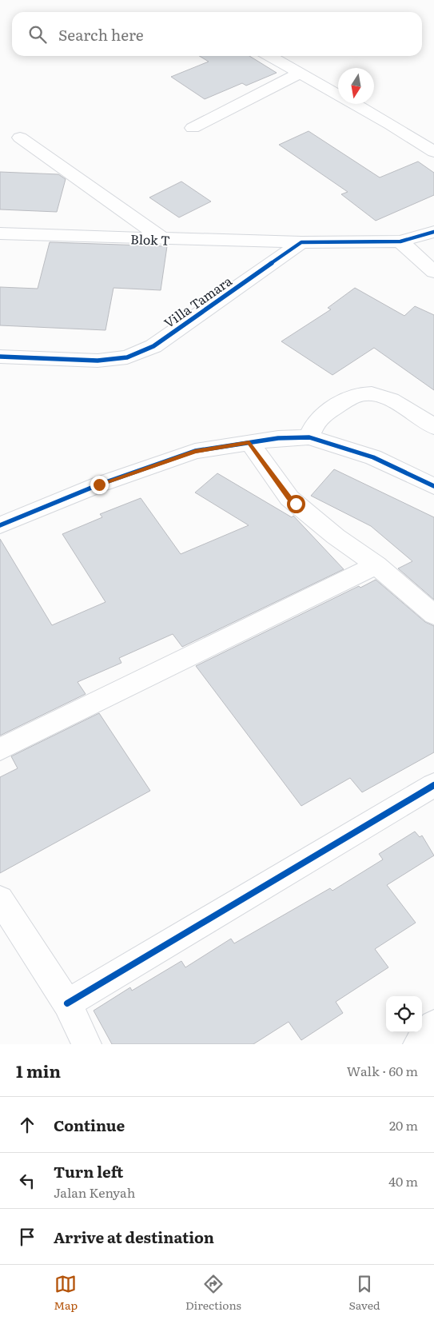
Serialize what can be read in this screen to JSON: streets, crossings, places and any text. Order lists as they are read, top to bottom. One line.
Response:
{"streets":{"street":["Blok T","Villa Tamara"]},"crossings":[["Blok T","Villa Tamara"]],"north":"bottom","page":{"search":"Search here","heading":["1 min","Walk · 60 m"],"list":[["Continue","20 m"],["Turn left","Jalan Kenyah","40 m"],"Arrive at destination"],"nav":["Map","Directions","Saved"]}}
